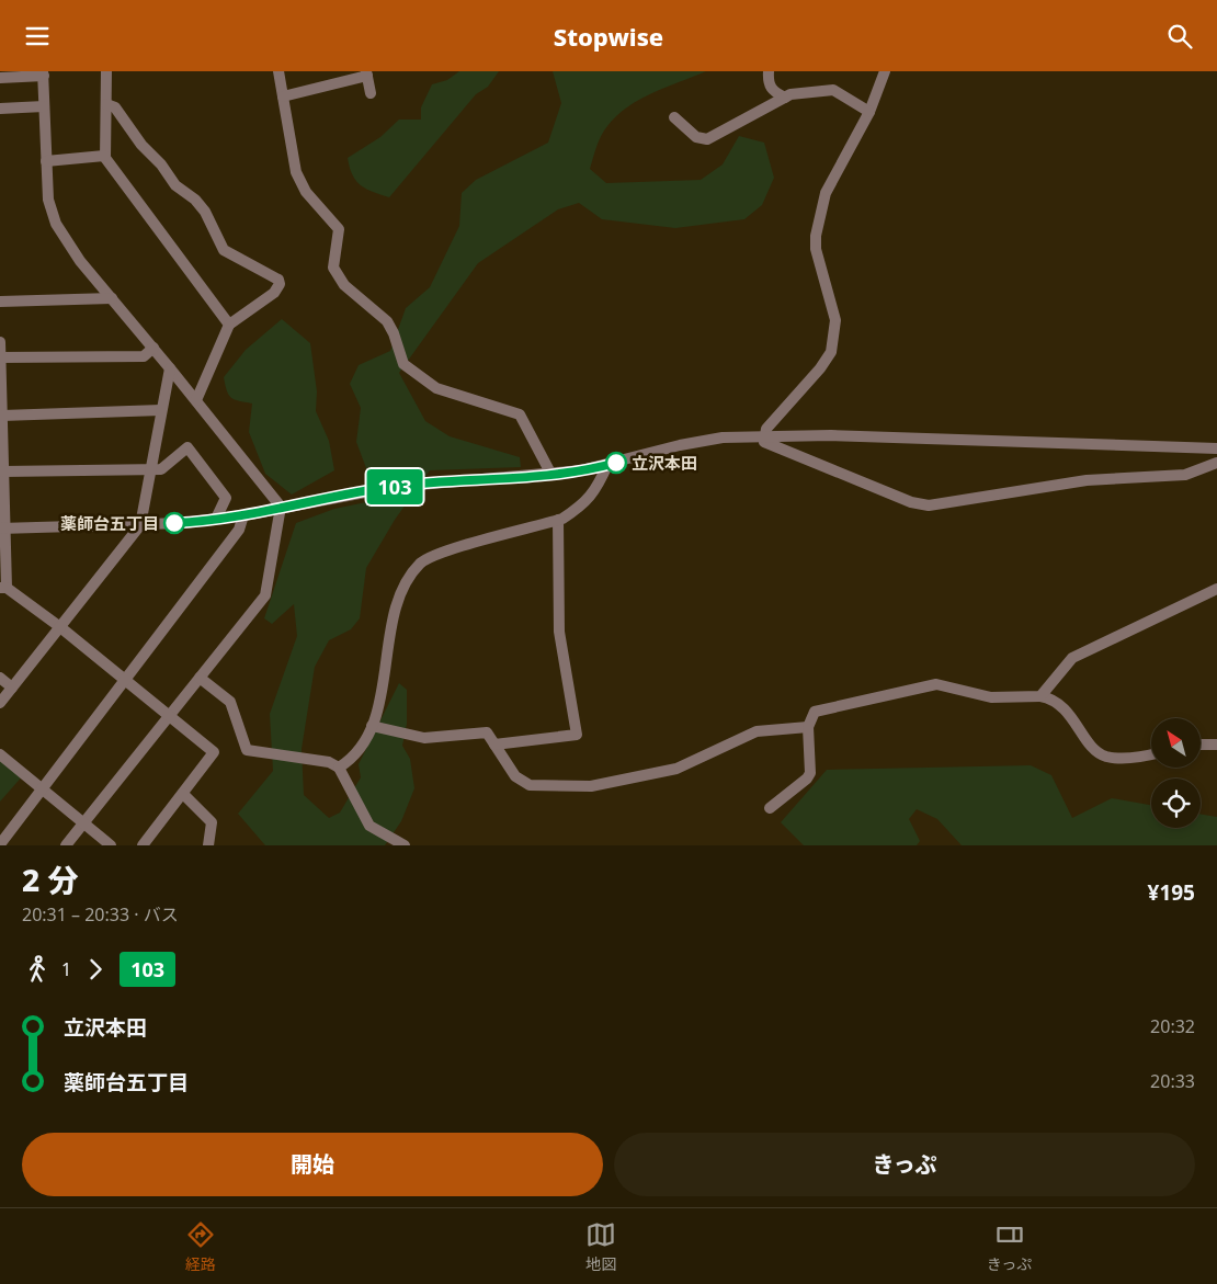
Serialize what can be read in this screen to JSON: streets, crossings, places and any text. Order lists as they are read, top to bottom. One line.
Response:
{"places":["立沢本田","薬師台五丁目"],"lines":["bus line 103"],"north":"top left","page":{"header":"Stopwise","on_map":"103","heading":["2 分","20:31 – 20:33 · バス","¥195"],"legs":["1","103"],"list":[{"name":"立沢本田","value":"20:32"},{"name":"薬師台五丁目","value":"20:33"}],"buttons":["開始","きっぷ"],"tabs":["経路","地図","きっぷ"]}}
